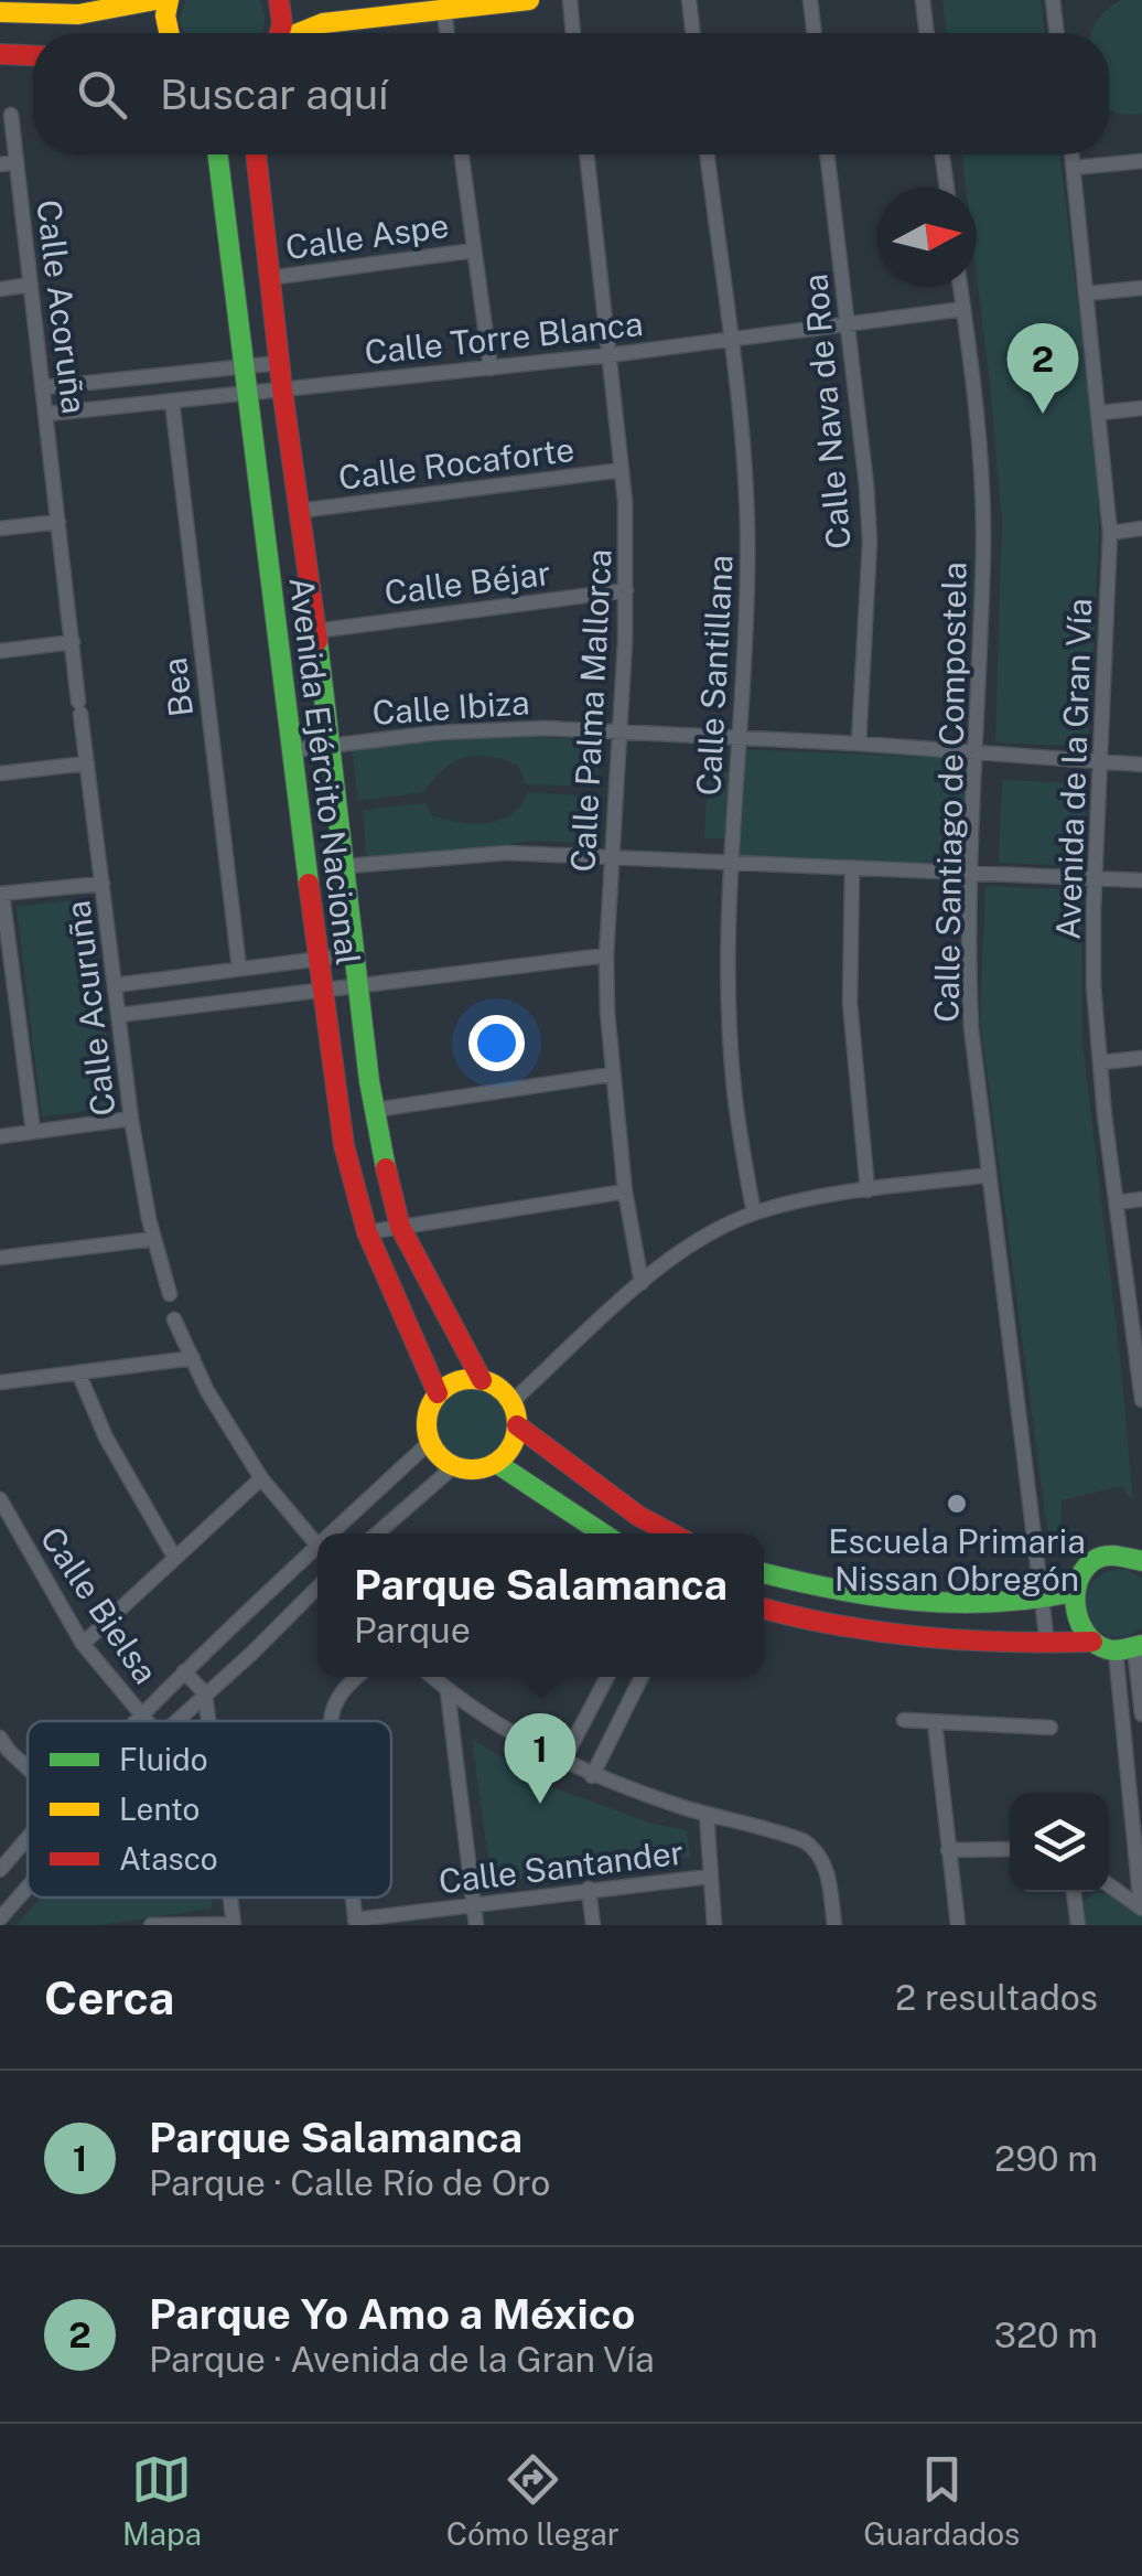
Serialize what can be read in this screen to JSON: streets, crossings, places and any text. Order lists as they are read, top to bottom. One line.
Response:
{"streets":{"street":["Calle Aspe","Calle Acoruña","Calle Torre Blanca","Calle Nava de Roa","Calle Rocaforte","Calle Béjar","Calle Santillana","Bea","Calle Ibiza","Calle Palma Mallorca","Avenida de la Gran Vía","Avenida Ejército Nacional","Calle Santiago de Compostela","Calle Acuruña","Calle Bielsa","Calle Santander"]},"crossings":[["Calle Aspe","Avenida Ejército Nacional"],["Calle Acoruña","Calle Torre Blanca"],["Calle Acoruña","Calle Acuruña"],["Calle Torre Blanca","Calle Nava de Roa"],["Calle Torre Blanca","Calle Santillana"],["Calle Torre Blanca","Bea"],["Calle Torre Blanca","Calle Palma Mallorca"],["Calle Torre Blanca","Avenida Ejército Nacional"],["Calle Torre Blanca","Calle Santiago de Compostela"],["Calle Nava de Roa","Calle Ibiza"],["Calle Rocaforte","Calle Palma Mallorca"],["Calle Rocaforte","Avenida Ejército Nacional"],["Calle Béjar","Calle Palma Mallorca"],["Calle Béjar","Avenida Ejército Nacional"],["Calle Santillana","Calle Ibiza"],["Calle Ibiza","Calle Palma Mallorca"],["Calle Ibiza","Avenida de la Gran Vía"],["Calle Ibiza","Avenida Ejército Nacional"],["Calle Ibiza","Calle Santiago de Compostela"]],"places":["Escuela Primaria Nissan Obregón"],"legend":["Fluido","Lento","Atasco"],"north":"right","page":{"search":"Buscar aquí","pins":["2","1"],"popup":["Parque Salamanca","Parque"],"heading":["Cerca","2 resultados"],"list":[{"mark":"1","name":"Parque Salamanca","note":"Parque · Calle Río de Oro","value":"290 m"},{"mark":"2","name":"Parque Yo Amo a México","note":"Parque · Avenida de la Gran Vía","value":"320 m"}],"nav":["Mapa","Cómo llegar","Guardados"]}}
